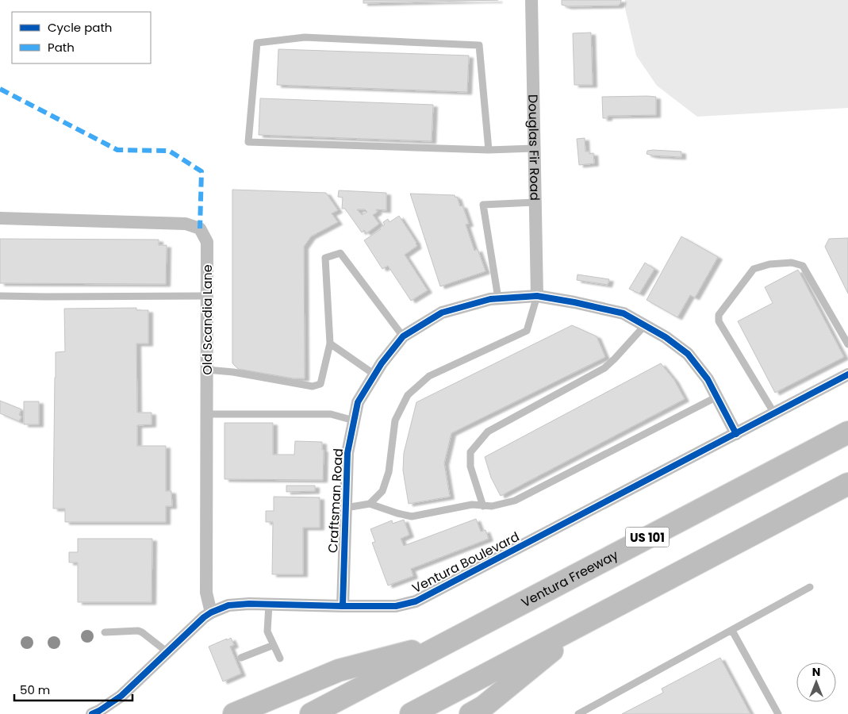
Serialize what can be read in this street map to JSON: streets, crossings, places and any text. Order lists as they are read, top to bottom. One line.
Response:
{"streets":{"highway":["US 101","Ventura Freeway"],"street":["Douglas Fir Road","Old Scandia Lane","Craftsman Road","Ventura Boulevard"]},"crossings":[["Douglas Fir Road","Craftsman Road"],["Old Scandia Lane","Ventura Boulevard"],["Craftsman Road","Ventura Boulevard"]],"legend":["Cycle path","Path"],"scale_bar":"50 m","north":"top"}
